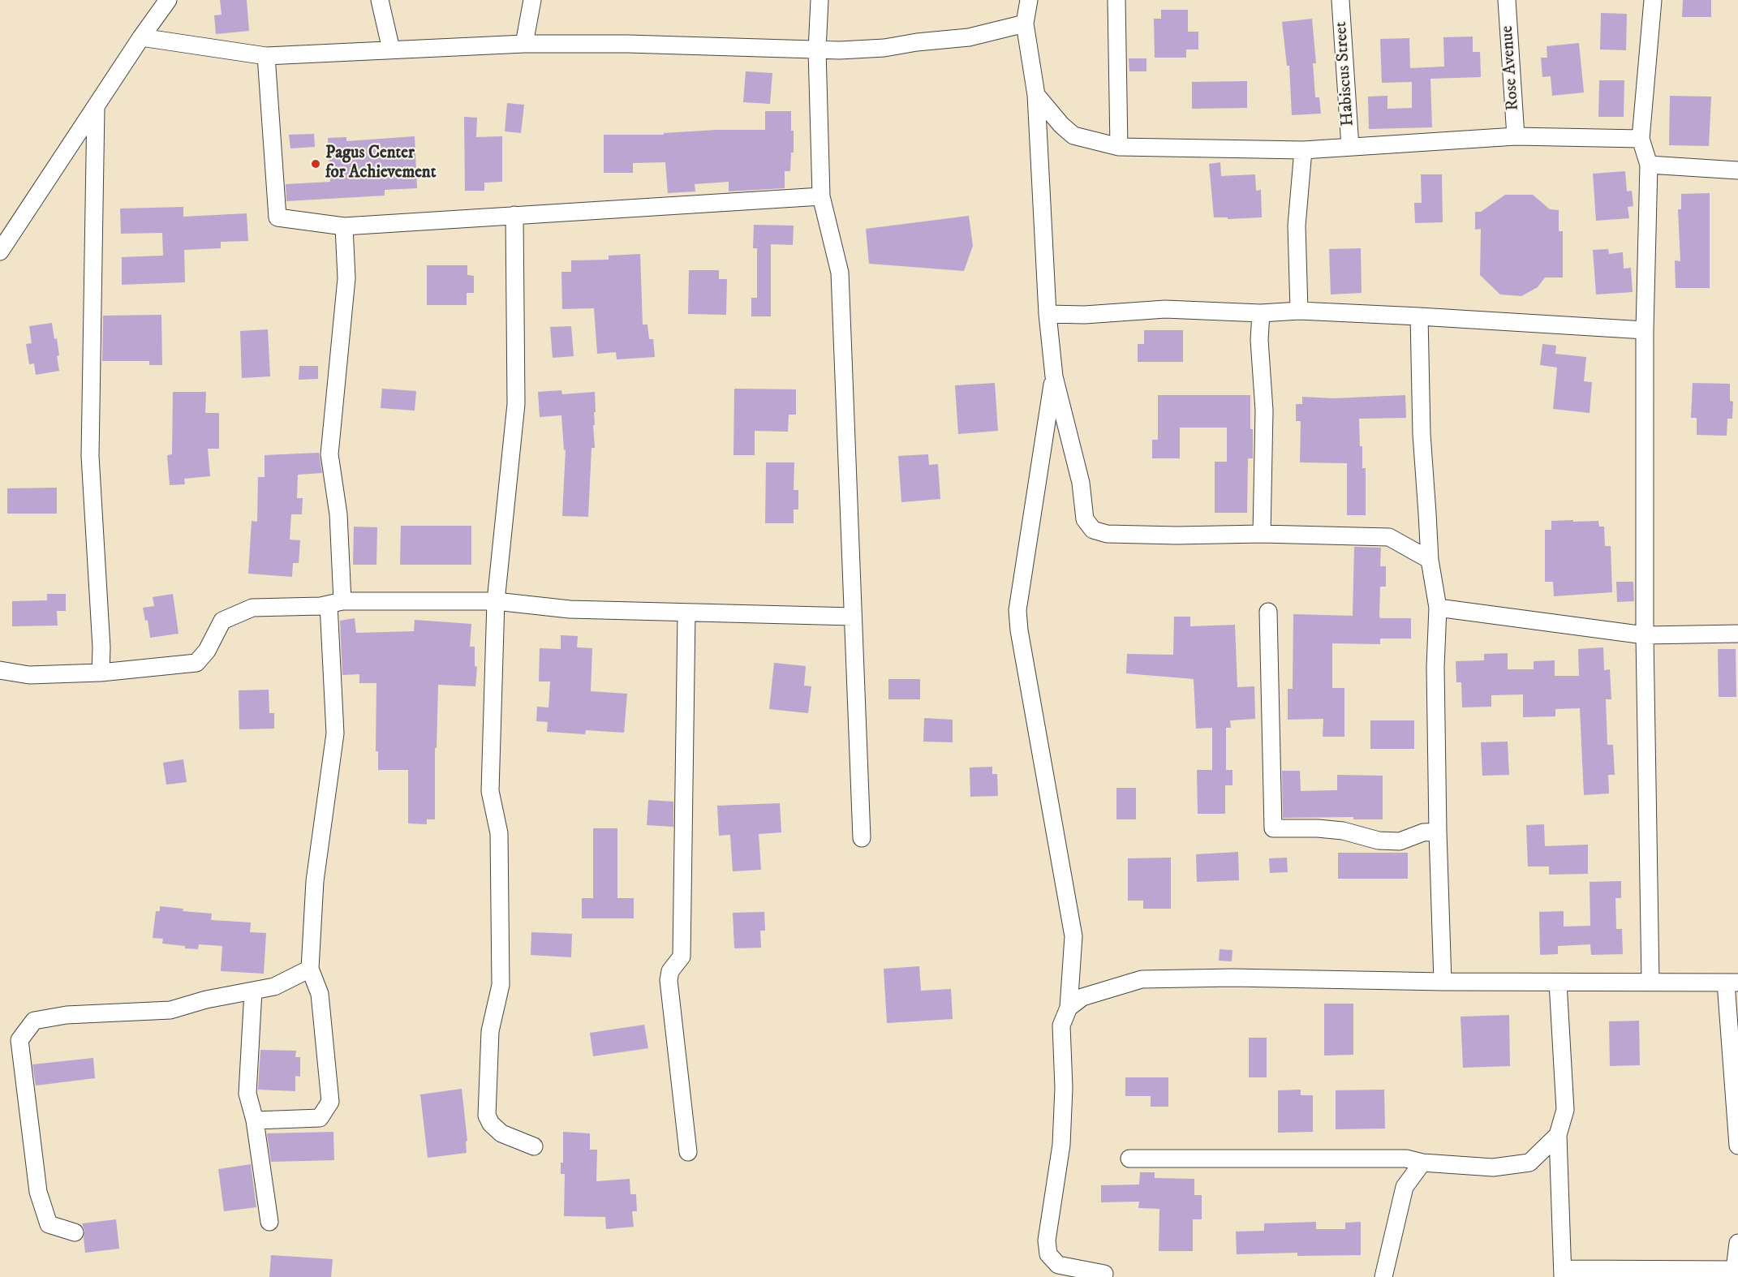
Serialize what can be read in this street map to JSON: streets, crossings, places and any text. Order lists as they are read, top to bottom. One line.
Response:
{"streets":{"street":["Rose Avenue","Habiscus Street"]},"places":["Pagus Center for Achievement"]}
